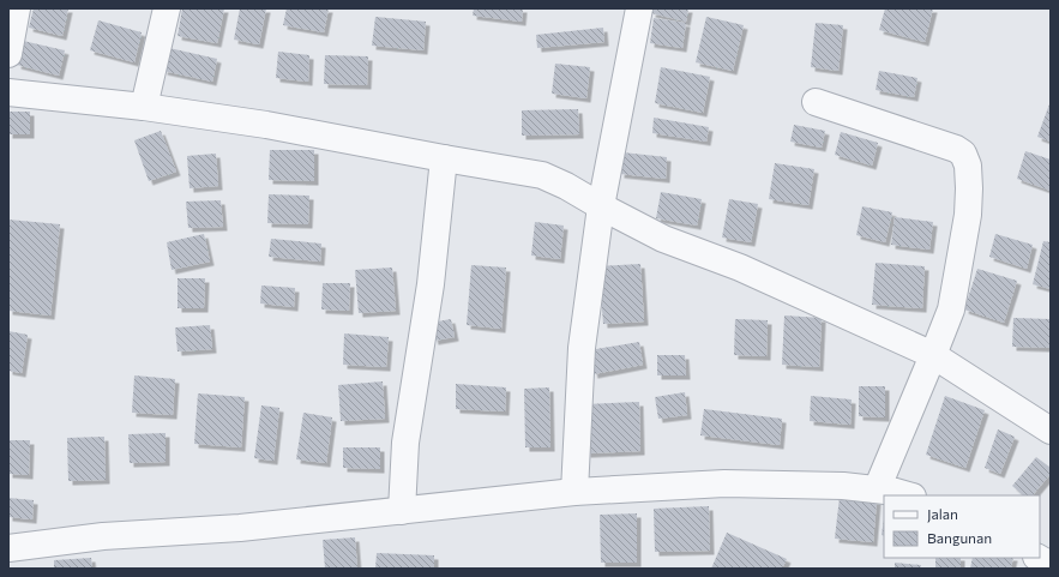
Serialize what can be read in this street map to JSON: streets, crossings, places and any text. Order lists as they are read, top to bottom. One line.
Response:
{"legend":["Jalan","Bangunan"]}
